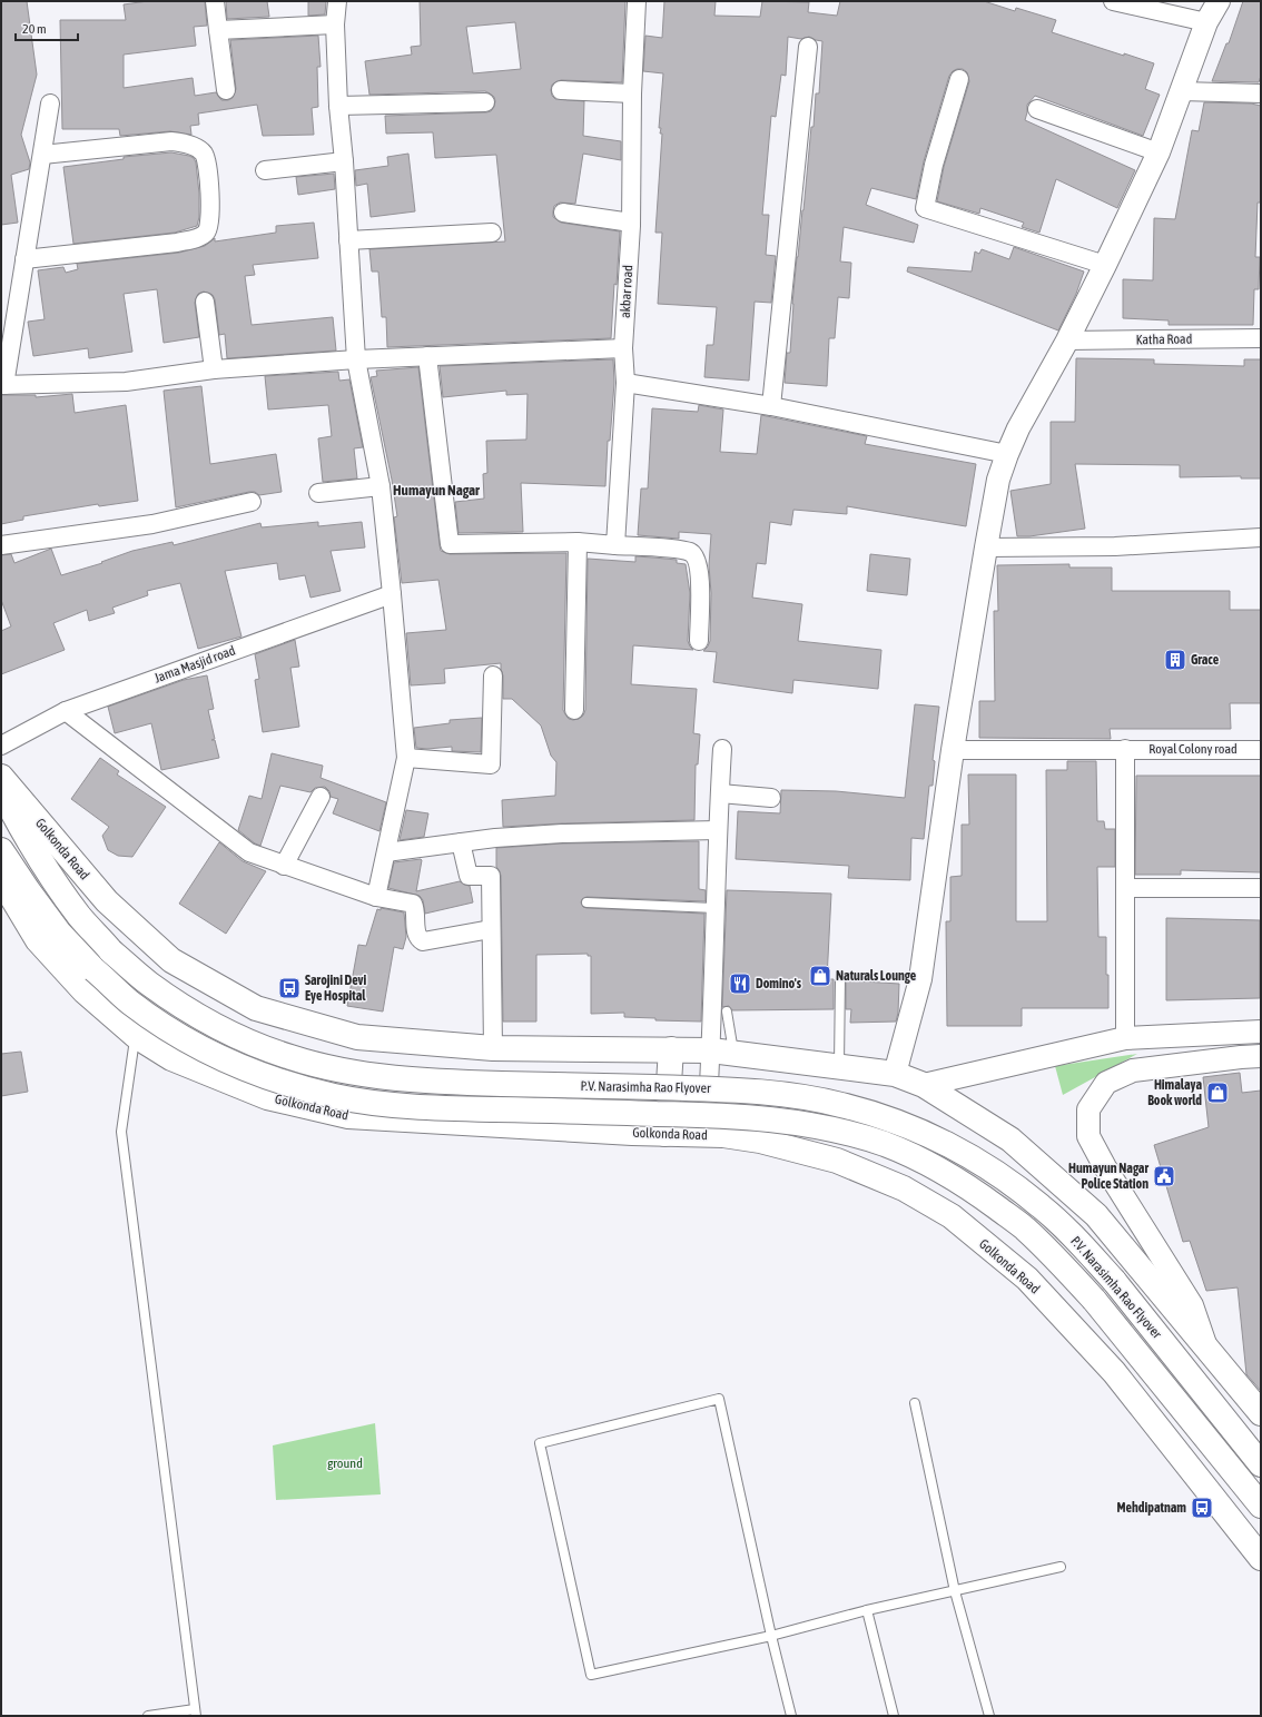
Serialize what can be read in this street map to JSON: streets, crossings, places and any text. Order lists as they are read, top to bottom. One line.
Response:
{"streets":{"highway":["Golkonda Road","P.V. Narasimha Rao Flyover"],"street":["akbar road","Katha Road","Jama Masjid road","Royal Colony road"]},"districts":["Humayun Nagar"],"parks":["ground"],"places":{"building":["Grace"],"shop":["Naturals Lounge","Himalaya Book world"],"restaurant":["Domino's"],"bus stop":["Sarojini Devi Eye Hospital","Mehdipatnam"],"public building":["Humayun Nagar Police Station"]},"scale_bar":"20 m"}
